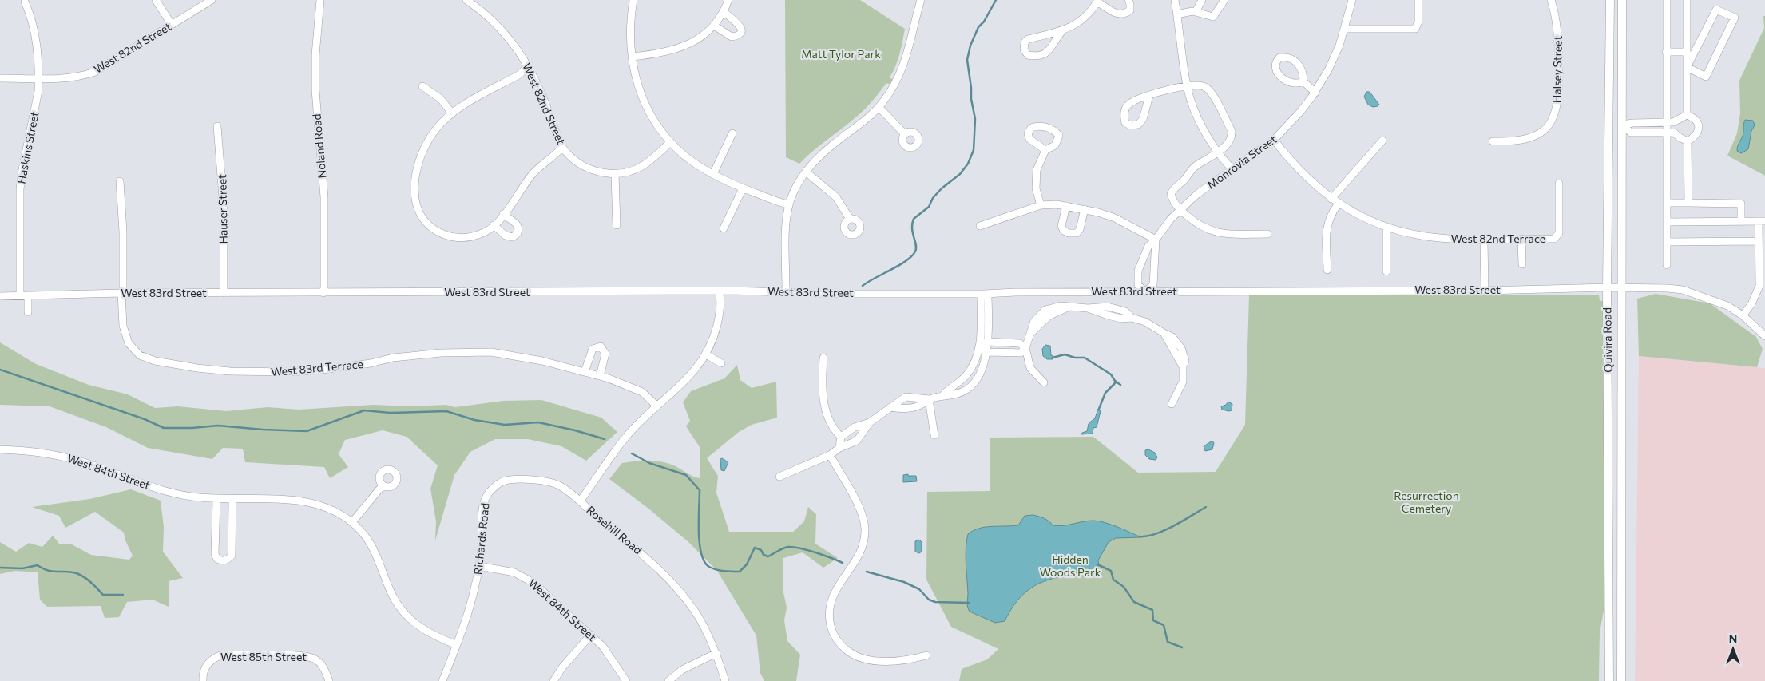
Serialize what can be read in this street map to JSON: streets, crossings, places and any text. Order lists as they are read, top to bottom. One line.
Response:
{"streets":{"main road":["Quivira Road"],"street":["West 82nd Street","Halsey Street","Noland Road","Haskins Street","Monrovia Street","Hauser Street","West 82nd Terrace","West 83rd Street","West 83rd Terrace","West 84th Street","Rosehill Road","Richards Road","West 85th Street"]},"crossings":[["West 82nd Street","Haskins Street"],["Noland Road","West 83rd Street"],["Haskins Street","West 83rd Street"],["Monrovia Street","West 82nd Terrace"],["Monrovia Street","West 83rd Street"],["Hauser Street","West 83rd Street"],["West 83rd Street","Quivira Road"],["West 83rd Street","West 83rd Terrace"],["West 83rd Street","Rosehill Road"],["West 83rd Terrace","Rosehill Road"],["West 84th Street","Richards Road"],["Rosehill Road","Richards Road"]],"parks":["Matt Tylor Park","Resurrection Cemetery","Hidden Woods Park"],"north":"top"}
